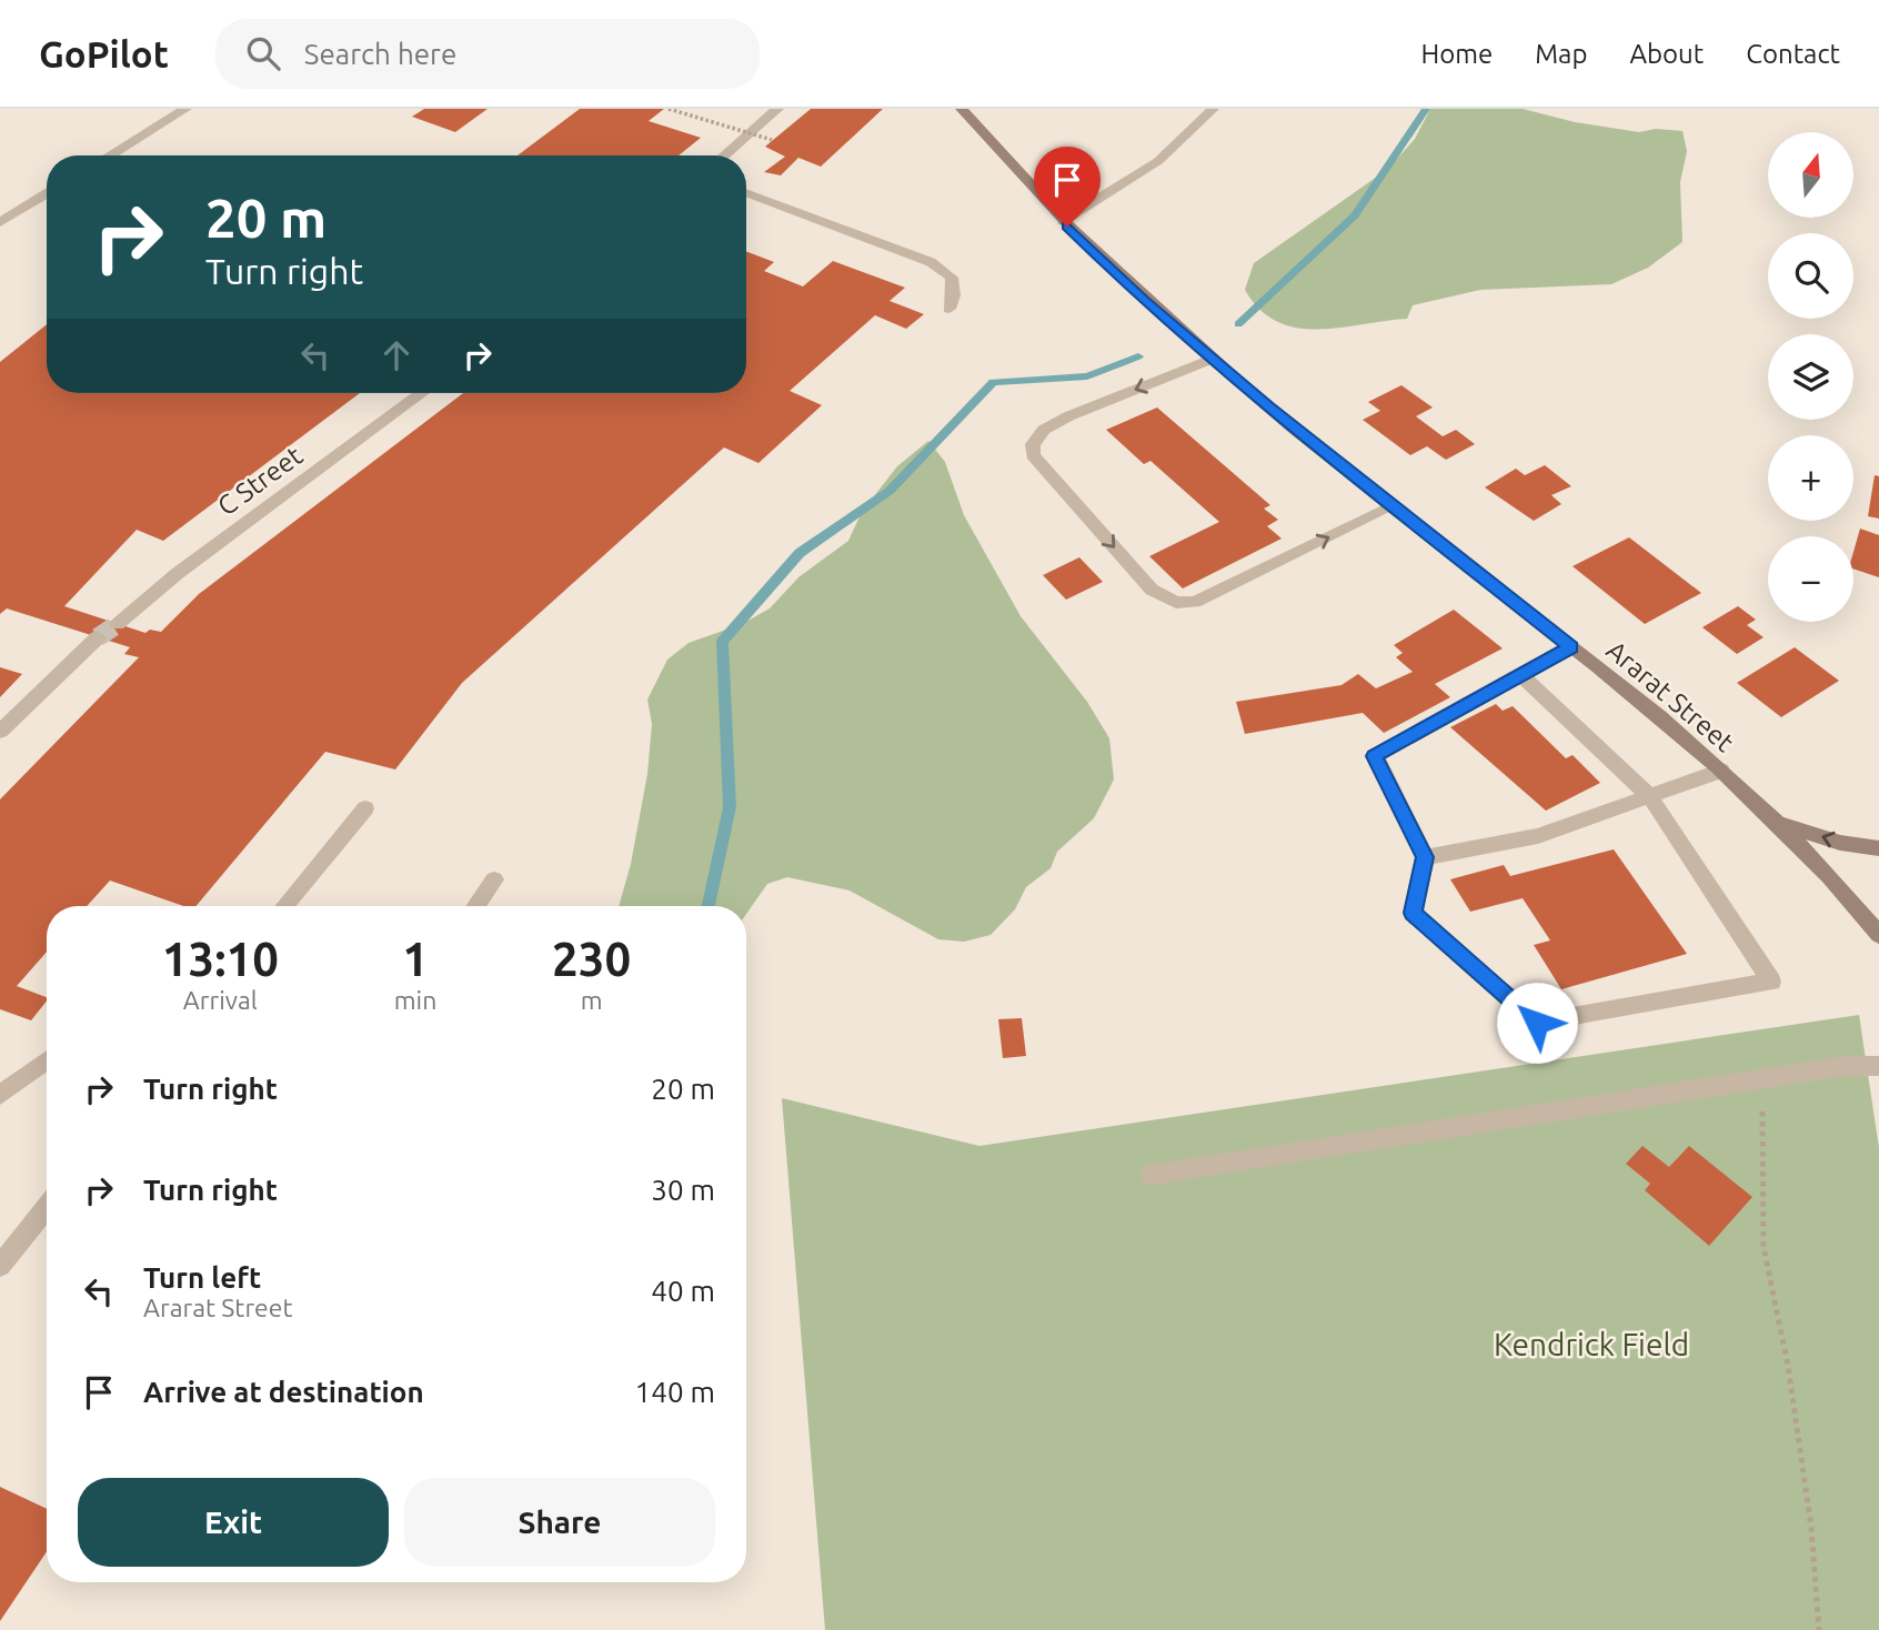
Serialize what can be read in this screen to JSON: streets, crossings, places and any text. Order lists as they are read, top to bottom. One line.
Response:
{"streets":{"main road":["Ararat Street"],"street":["C Street"]},"parks":["Kendrick Field"],"north":"top","page":{"header":"GoPilot","search":"Search here","nav":["Home","Map","About","Contact"],"map_buttons":["+","−"],"turn":["20 m","Turn right"],"eta":["13:10","Arrival","1","min","230","m"],"list":[{"name":"Turn right","value":"20 m"},{"name":"Turn right","value":"30 m"},{"name":"Turn left","note":"Ararat Street","value":"40 m"},{"name":"Arrive at destination","value":"140 m"}],"buttons":["Exit","Share"]}}
